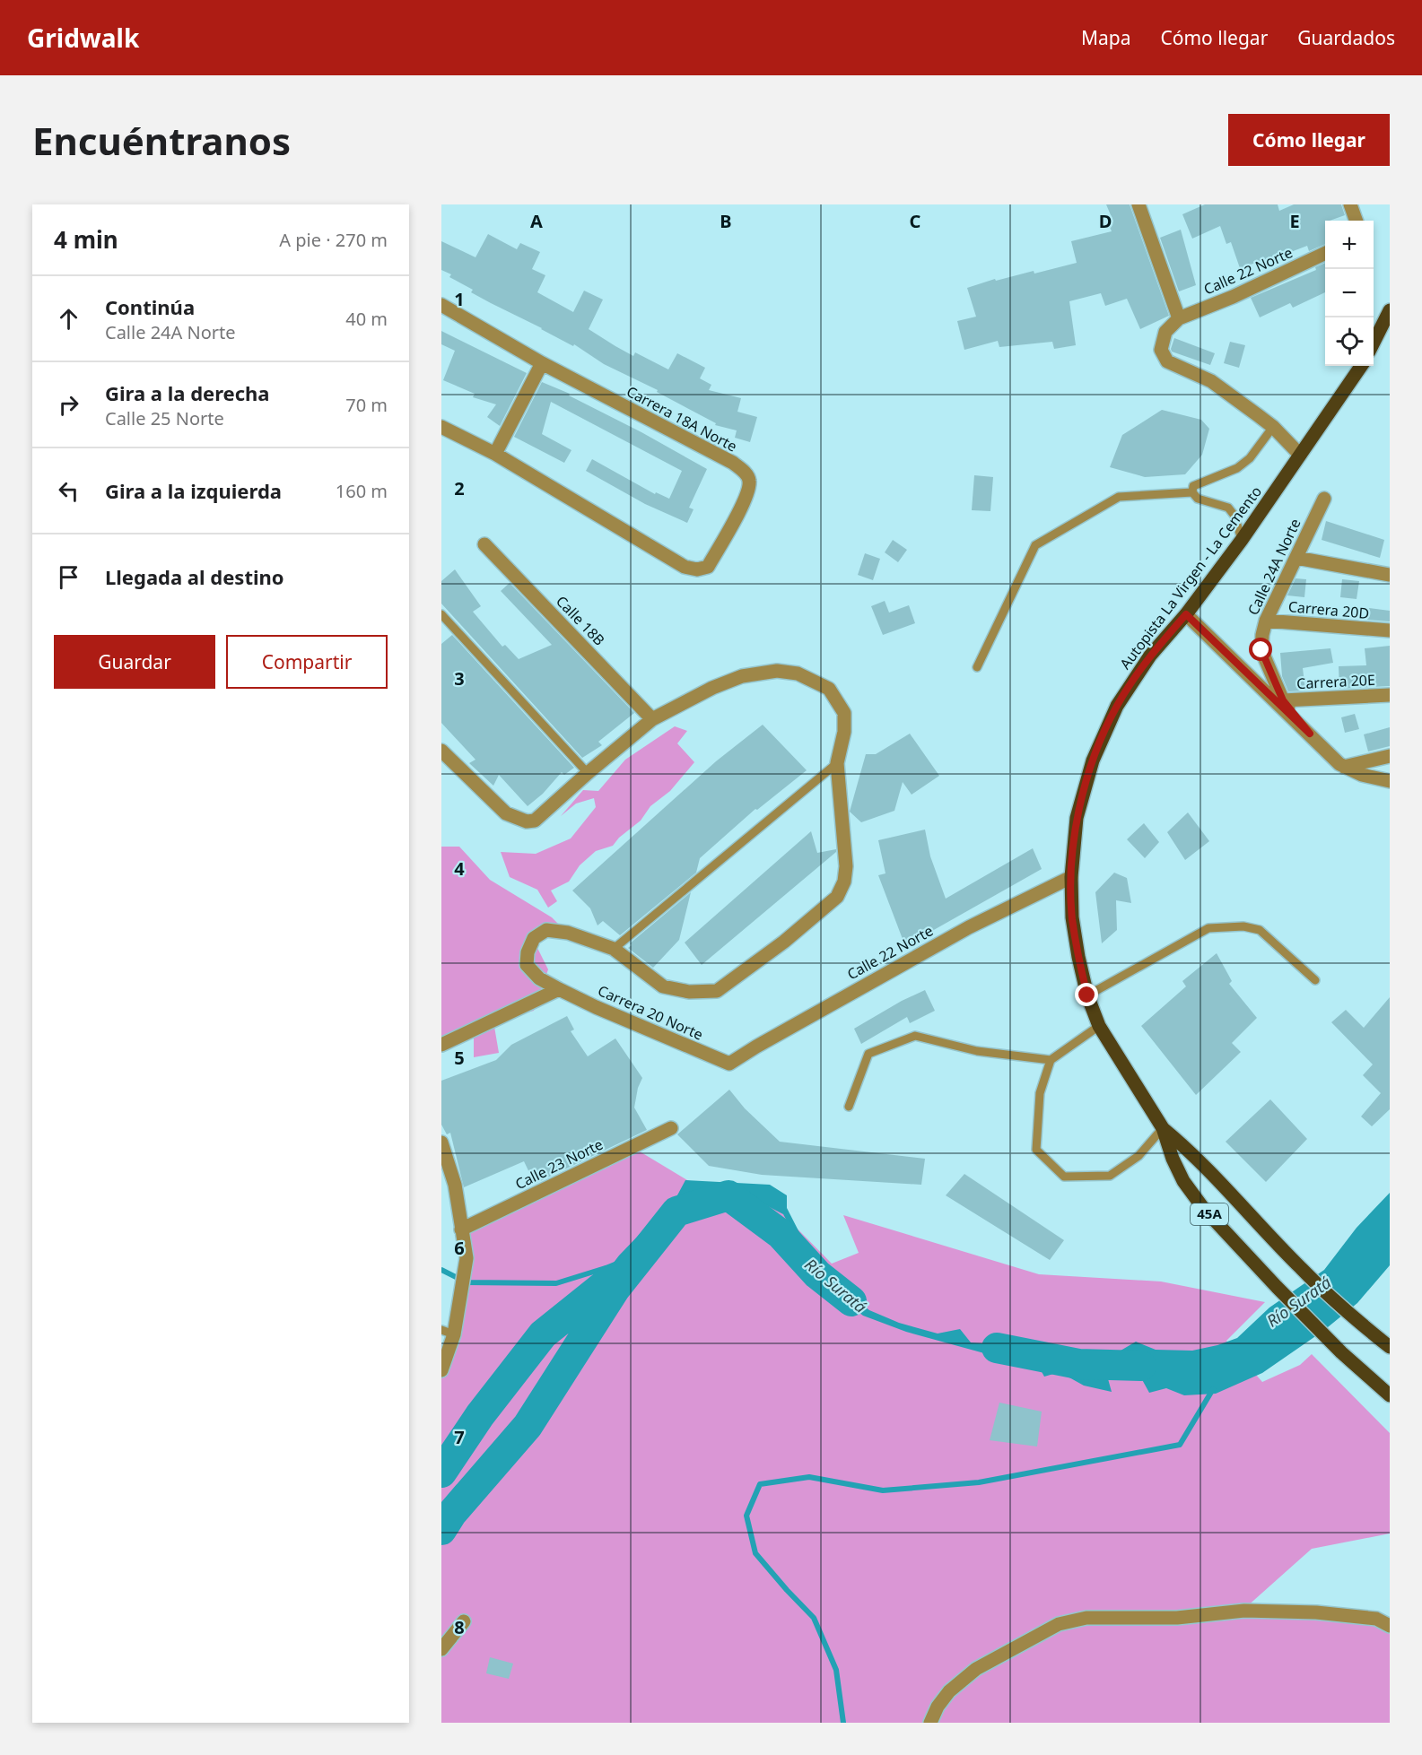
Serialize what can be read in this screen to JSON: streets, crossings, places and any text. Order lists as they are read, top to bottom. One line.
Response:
{"streets":{"main road":["Autopista La Virgen - La Cemento","45A"],"street":["Calle 22 Norte","Carrera 18A Norte","Calle 24A Norte","Carrera 20D","Calle 18B","Carrera 20E","Carrera 20 Norte","Calle 23 Norte"]},"crossings":[["Calle 22 Norte","Autopista La Virgen - La Cemento"],["Calle 22 Norte","Carrera 20 Norte"],["Calle 24A Norte","Carrera 20D"],["Calle 24A Norte","Carrera 20E"]],"water":["Río Suratá"],"page":{"header":"Gridwalk","nav":["Mapa","Cómo llegar","Guardados"],"buttons":["Cómo llegar",["Guardar","Compartir"]],"title":"Encuéntranos","heading":["4 min","A pie · 270 m"],"map_buttons":["+","−"],"list":[["Continúa","Calle 24A Norte","40 m"],["Gira a la derecha","Calle 25 Norte","70 m"],["Gira a la izquierda","160 m"],"Llegada al destino"]},"grid":{"columns":["A","B","C","D","E"],"rows":["1","2","3","4","5","6","7","8"]}}
